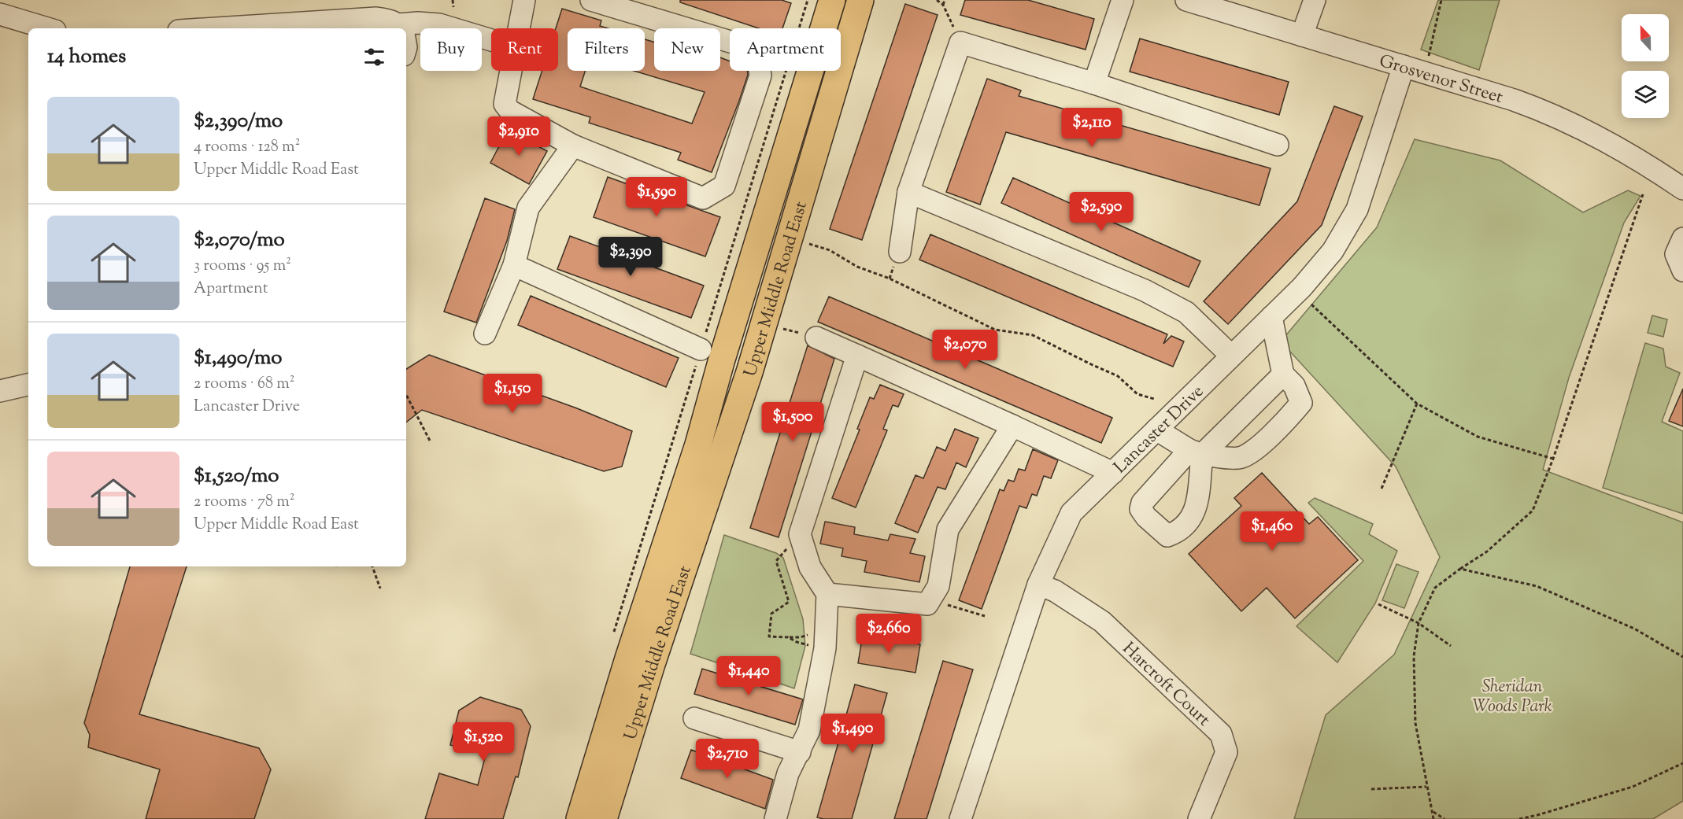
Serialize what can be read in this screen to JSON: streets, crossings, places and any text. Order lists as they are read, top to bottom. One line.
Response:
{"streets":{"main road":["Upper Middle Road East"],"street":["Grosvenor Street","Lancaster Drive","Harcroft Court"]},"crossings":[["Grosvenor Street","Lancaster Drive"],["Lancaster Drive","Harcroft Court"]],"parks":["Sheridan Woods Park"],"north":"top","page":{"chip":["Buy","Rent","Filters","New","Apartment"],"heading":"14 homes","list":[{"name":"$2,390/mo","note":"4 rooms · 128 m² · Upper Middle Road East"},{"name":"$2,070/mo","note":"3 rooms · 95 m² · Apartment"},{"name":"$1,490/mo","note":"2 rooms · 68 m² · Lancaster Drive"},{"name":"$1,520/mo","note":"2 rooms · 78 m² · Upper Middle Road East"}],"price":["$2,110","$2,910","$1,590","$2,590","$2,390","$2,070","$1,150","$1,500","$1,460","$2,660","$1,440","$1,490","$1,520","$2,710"]}}
